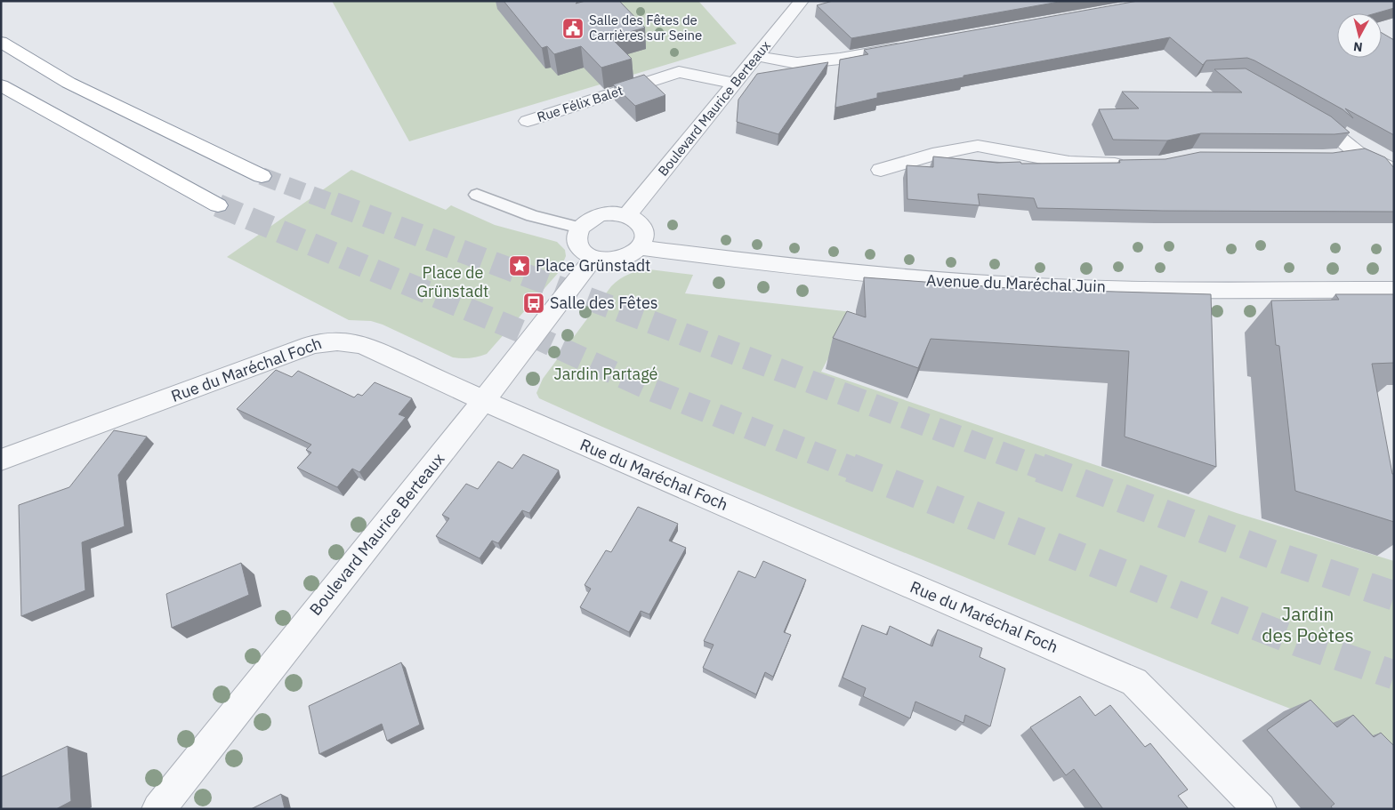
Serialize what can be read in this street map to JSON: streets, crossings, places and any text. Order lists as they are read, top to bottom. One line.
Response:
{"streets":{"street":["Rue Félix Balet","Boulevard Maurice Berteaux","Avenue du Maréchal Juin","Rue du Maréchal Foch"]},"crossings":[["Rue Félix Balet","Boulevard Maurice Berteaux"],["Boulevard Maurice Berteaux","Avenue du Maréchal Juin"],["Boulevard Maurice Berteaux","Rue du Maréchal Foch"]],"parks":["Place de Grünstadt","Jardin Partagé","Jardin des Poètes"],"places":{"public building":["Salle des Fêtes de Carrières sur Seine"],"place":["Place Grünstadt"],"bus stop":["Salle des Fêtes"]},"north":"bottom"}
